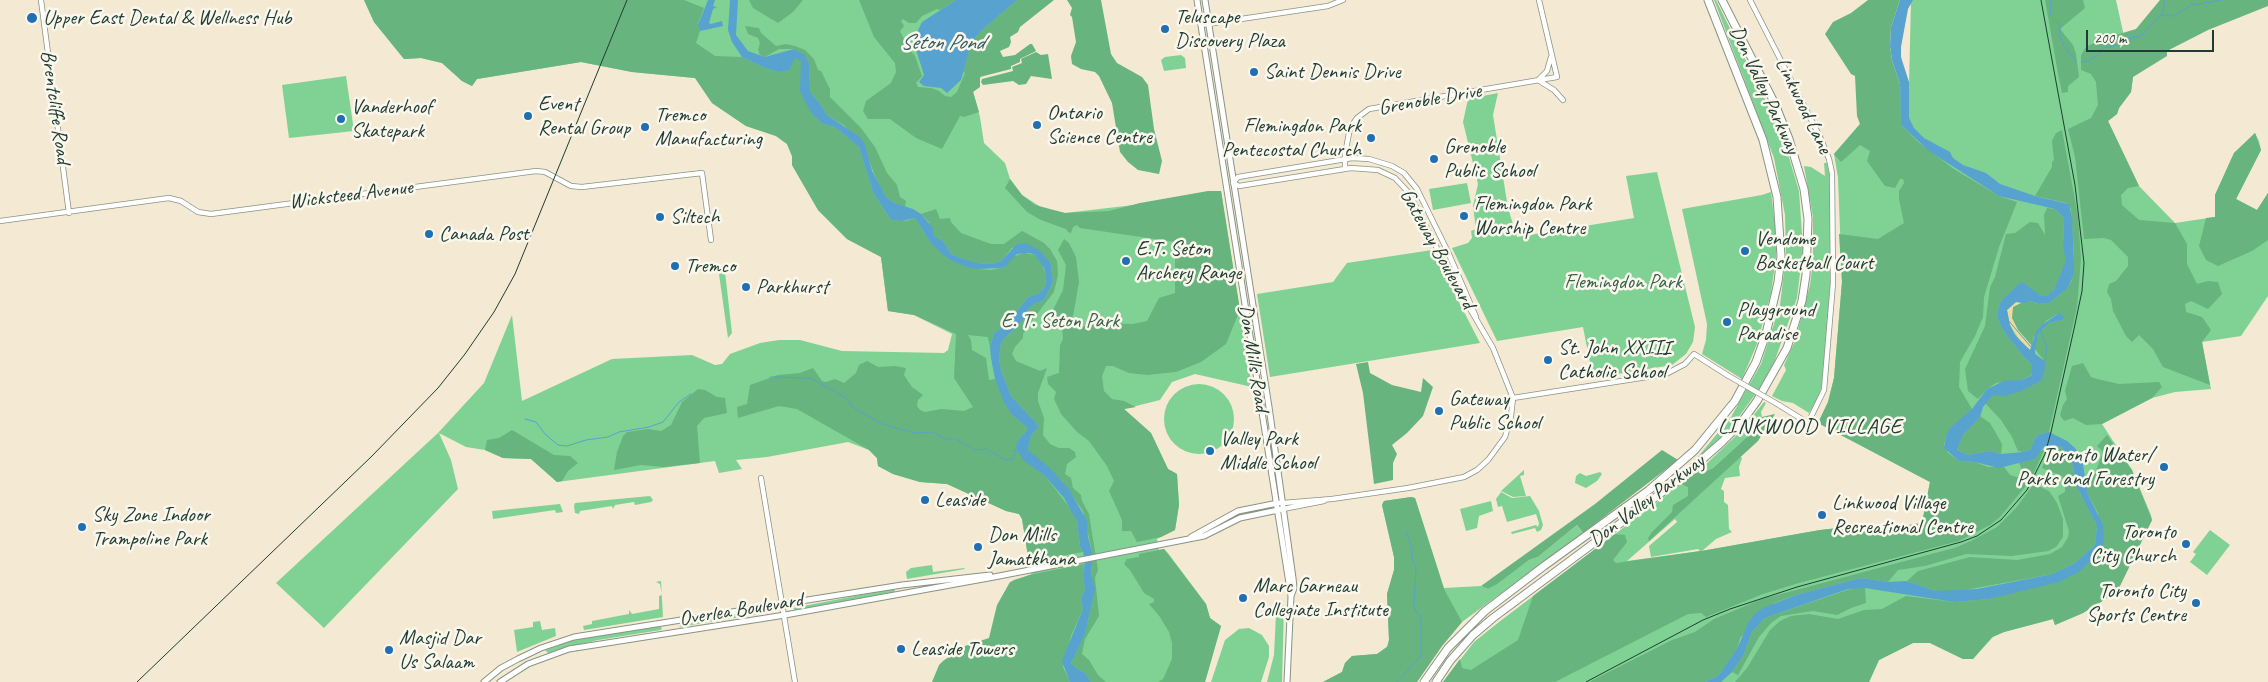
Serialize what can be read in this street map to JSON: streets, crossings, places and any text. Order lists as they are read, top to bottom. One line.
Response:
{"streets":{"highway":["Don Valley Parkway"],"main road":["Don Mills Road","Overlea Boulevard"],"street":["Grenoble Drive","Linkwood Lane","Brentcliffe Road","Wicksteed Avenue","Gateway Boulevard"]},"crossings":[["Grenoble Drive","Gateway Boulevard"],["Linkwood Lane","Gateway Boulevard"],["Brentcliffe Road","Wicksteed Avenue"],["Gateway Boulevard","Don Mills Road"],["Don Mills Road","Overlea Boulevard"]],"districts":["LINKWOOD VILLAGE"],"water":["Seton Pond"],"parks":["Flemingdon Park","E. T. Seton Park"],"places":["Upper East Dental & Wellness Hub","Teluscape Discovery Plaza","Saint Dennis Drive","Event Rental Group","Vanderhoof Skatepark","Ontario Science Centre","Tremco Manufacturing","Flemingdon Park Pentecostal Church","Grenoble Public School","Flemingdon Park Worship Centre","Siltech","Canada Post","Vendome Basketball Court","E.T. Seton Archery Range","Tremco","Parkhurst","Playground Paradise","St. John XXIII Catholic School","Gateway Public School","Valley Park Middle School","Toronto Water/ Parks and Forestry","Leaside","Linkwood Village Recreational Centre","Sky Zone Indoor Trampoline Park","Toronto City Church","Don Mills Jamatkhana","Marc Garneau Collegiate Institute","Toronto City Sports Centre","Leaside Towers","Masjid Dar Us Salaam"],"scale_bar":"200 m"}
